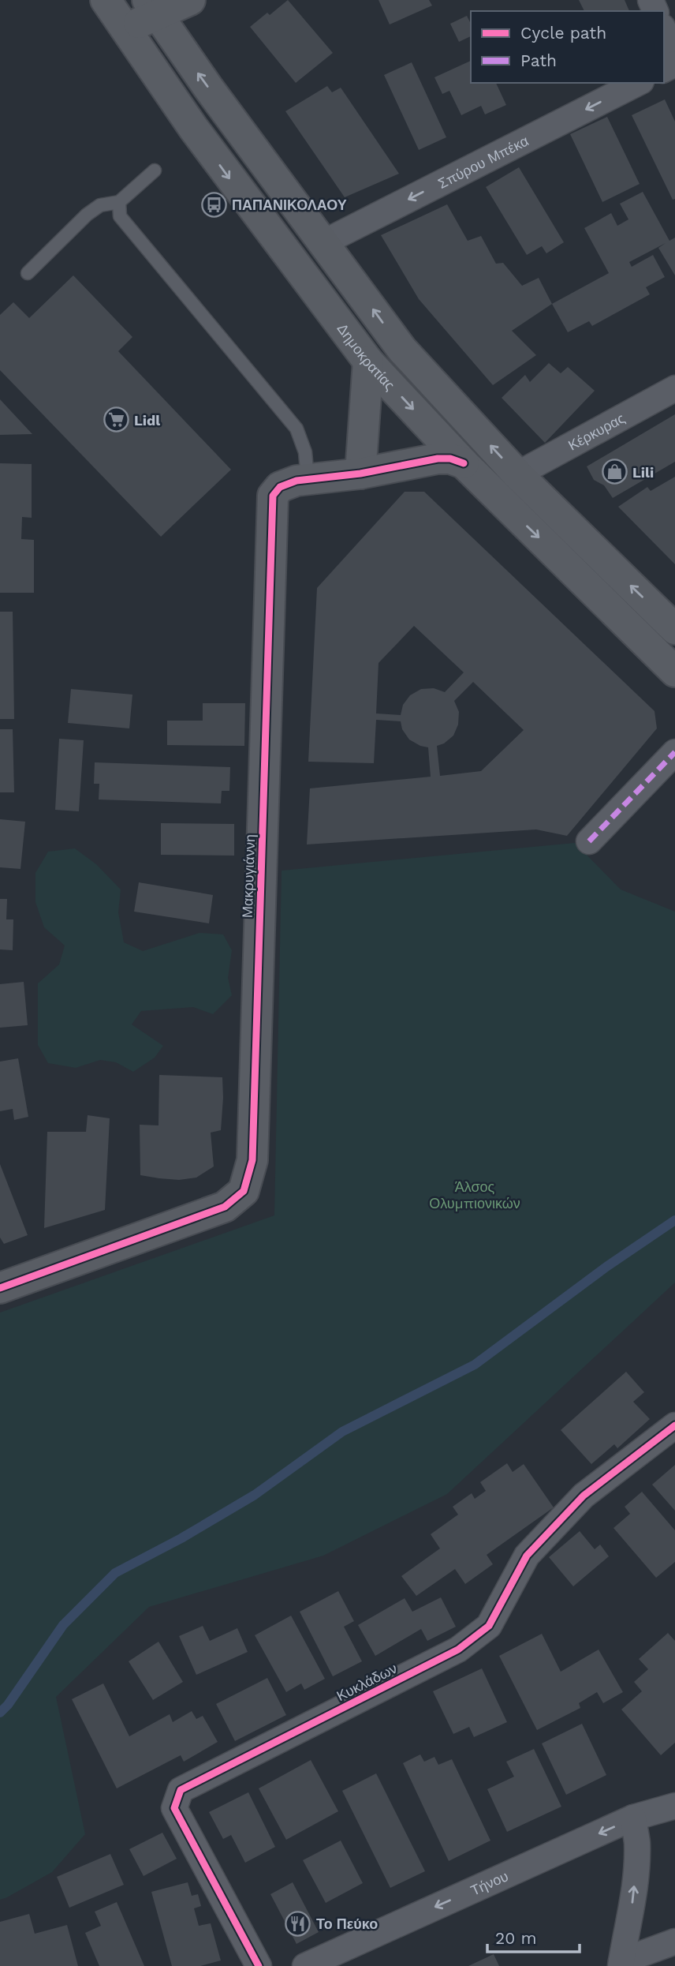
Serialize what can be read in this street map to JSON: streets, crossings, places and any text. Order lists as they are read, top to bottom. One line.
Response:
{"streets":{"main road":["Δημοκρατίας","Μακρυγιάννη"],"street":["Σπύρου Μπέκα","Κέρκυρας","Κυκλάδων","Τήνου"]},"crossings":[["Δημοκρατίας","Μακρυγιάννη"]],"one_way":["Σπύρου Μπέκα","Τήνου"],"parks":["Άλσος Ολυμπιονικών"],"places":{"bus stop":["ΠΑΠΑΝΙΚΟΛΑΟΥ"],"supermarket":["Lidl"],"shop":["Lili"],"restaurant":["Το Πεύκο"]},"legend":["Cycle path","Path"],"scale_bar":"20 m"}
